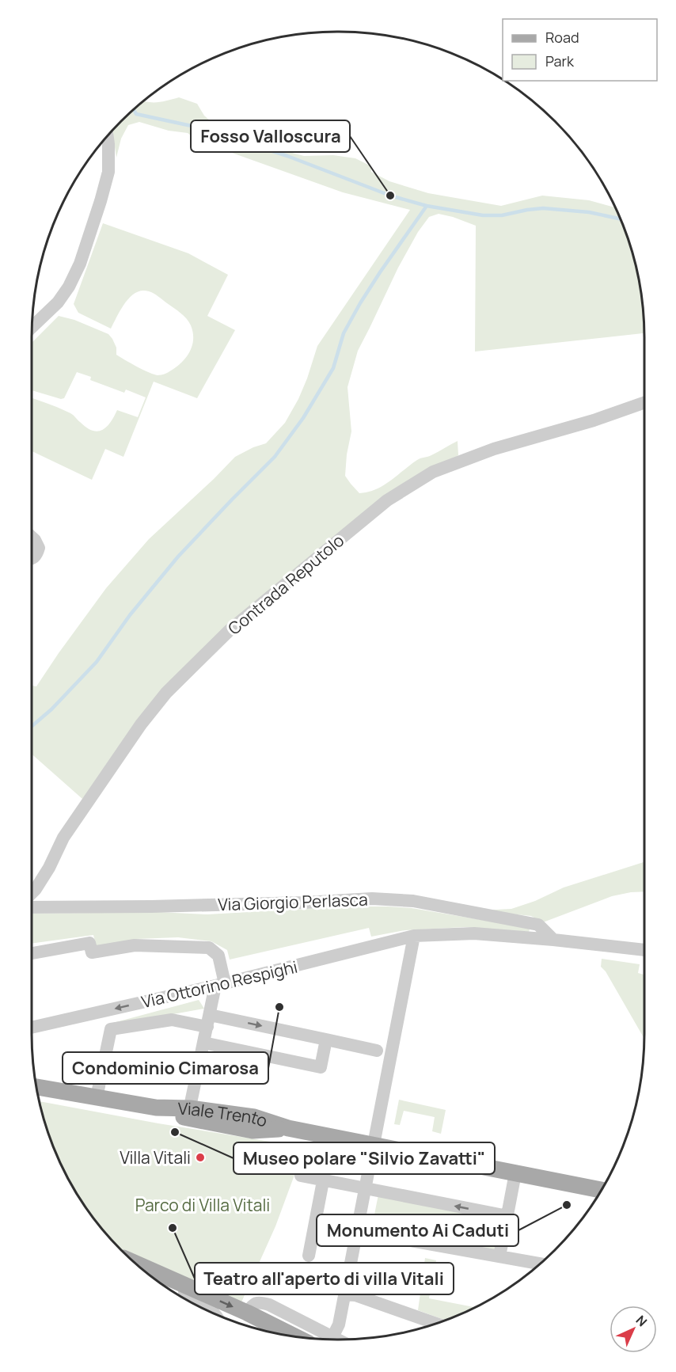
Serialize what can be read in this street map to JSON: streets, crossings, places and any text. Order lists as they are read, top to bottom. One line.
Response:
{"streets":{"main road":["Viale Trento"],"street":["Contrada Reputolo","Via Giorgio Perlasca","Via Ottorino Respighi"]},"crossings":[["Via Giorgio Perlasca","Via Ottorino Respighi"]],"parks":["Parco di Villa Vitali"],"places":["Fosso Valloscura","Condominio Cimarosa","Museo polare \"Silvio Zavatti\"","Villa Vitali","Monumento Ai Caduti","Teatro all'aperto di villa Vitali"],"legend":["Road","Park"],"north":"top right"}
